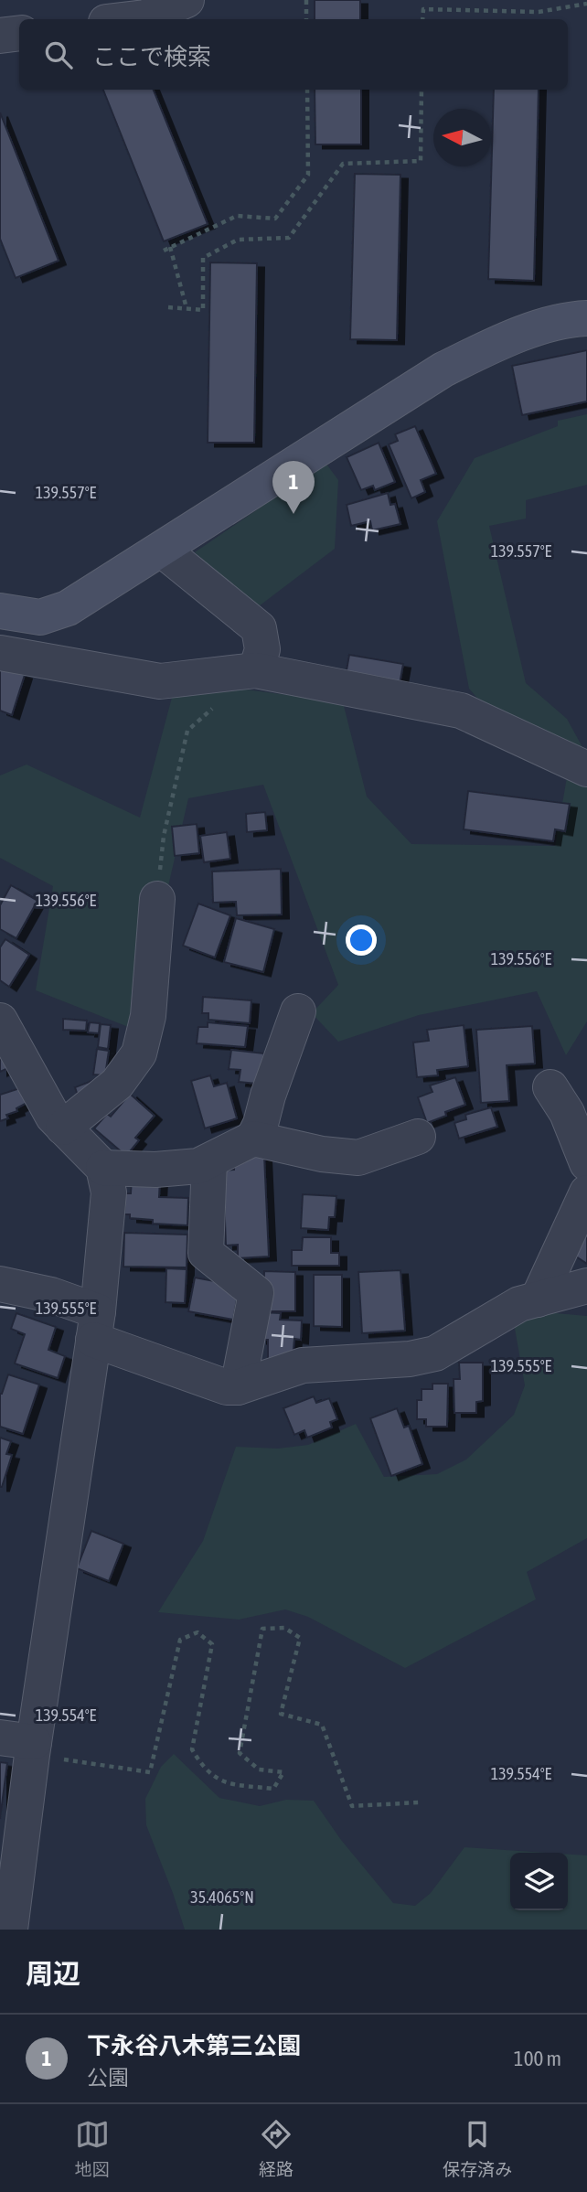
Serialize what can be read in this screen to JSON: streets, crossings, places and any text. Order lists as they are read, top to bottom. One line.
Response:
{"north":"left","page":{"search":"ここで検索","pins":"1","heading":"周辺","list":[{"mark":"1","name":"下永谷八木第三公園","note":"公園","value":"100 m"}],"nav":["地図","経路","保存済み"]},"coordinates":["139.557°E","139.556°E","139.555°E","139.554°E","35.4065°N"]}
